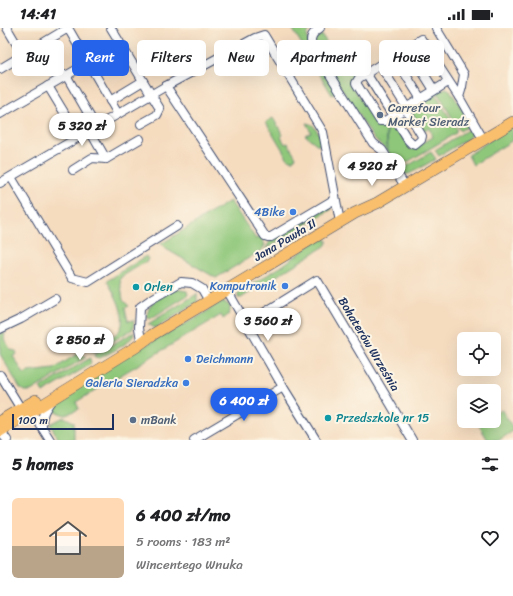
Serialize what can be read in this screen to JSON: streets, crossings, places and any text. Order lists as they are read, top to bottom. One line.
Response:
{"streets":{"main road":["Jana Pawła II"],"street":["Bohaterów Września"]},"places":["Carrefour Market Sieradz","4Bike","Komputronik","Orlen","Deichmann","Galeria Sieradzka","Przedszkole nr 15","mBank"],"scale_bar":"100 m","page":{"status":"14:41","chip":["Buy","Rent","Filters","New","Apartment","House"],"price":["5 320 zł","4 920 zł","3 560 zł","2 850 zł","6 400 zł"],"scale":"100 m","heading":"5 homes","list":[{"name":"6 400 zł/mo","note":"5 rooms · 183 m² · Wincentego Wnuka"}]}}
